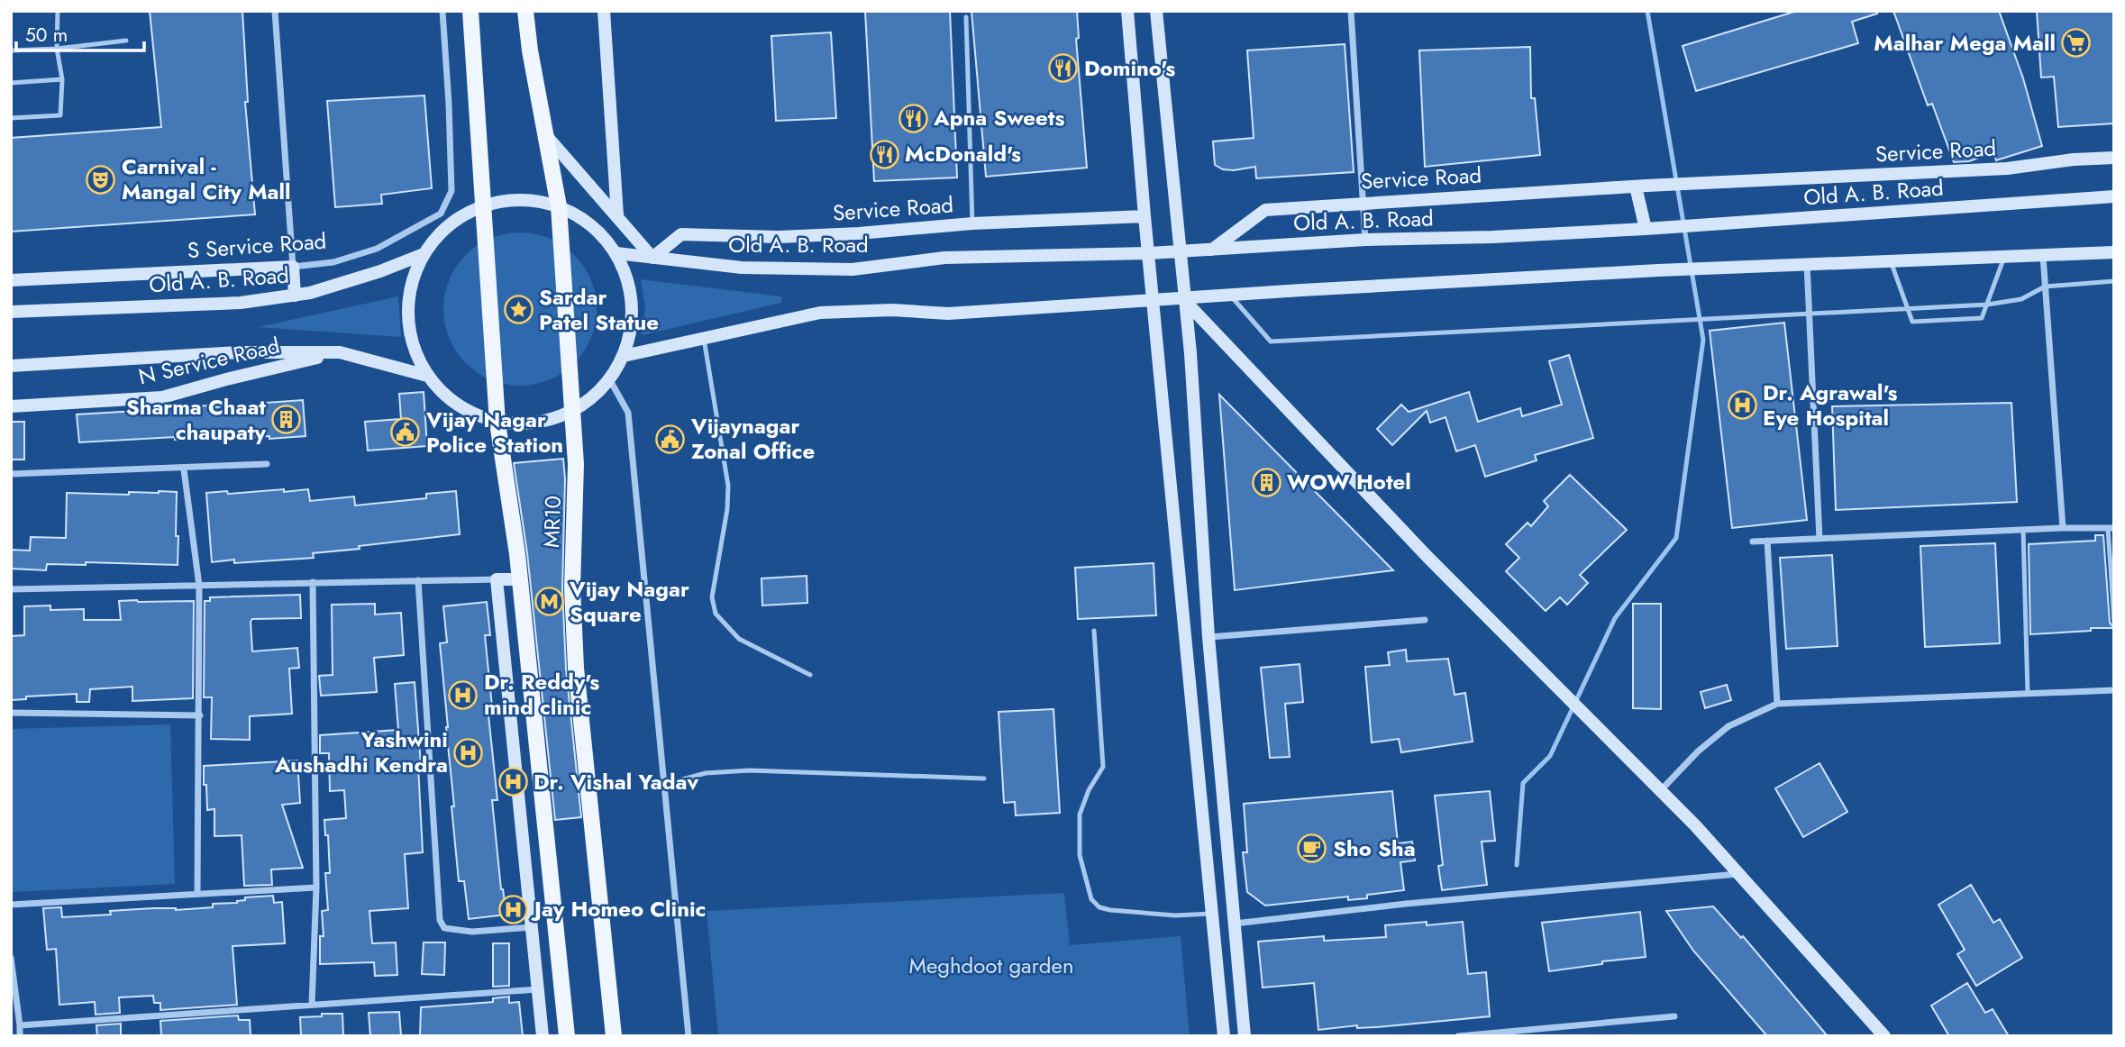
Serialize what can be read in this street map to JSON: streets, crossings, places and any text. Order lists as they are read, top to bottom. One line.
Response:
{"streets":{"main road":["Service Road","Old A. B. Road","S Service Road","N Service Road","MR10"]},"crossings":[["Service Road","Old A. B. Road"]],"parks":["Meghdoot garden"],"places":{"supermarket":["Malhar Mega Mall"],"restaurant":["Domino's","Apna Sweets","McDonald's"],"theatre":["Carnival - Mangal City Mall"],"place":["Sardar Patel Statue"],"hospital":["Dr. Agrawal's Eye Hospital","Dr. Reddy's mind clinic","Yashwini Aushadhi Kendra","Dr. Vishal Yadav","Jay Homeo Clinic"],"building":["Sharma Chaat chaupaty","WOW Hotel"],"public building":["Vijay Nagar Police Station","Vijaynagar Zonal Office"],"metro station":["Vijay Nagar Square"],"cafe":["Sho Sha"]},"scale_bar":"50 m"}
